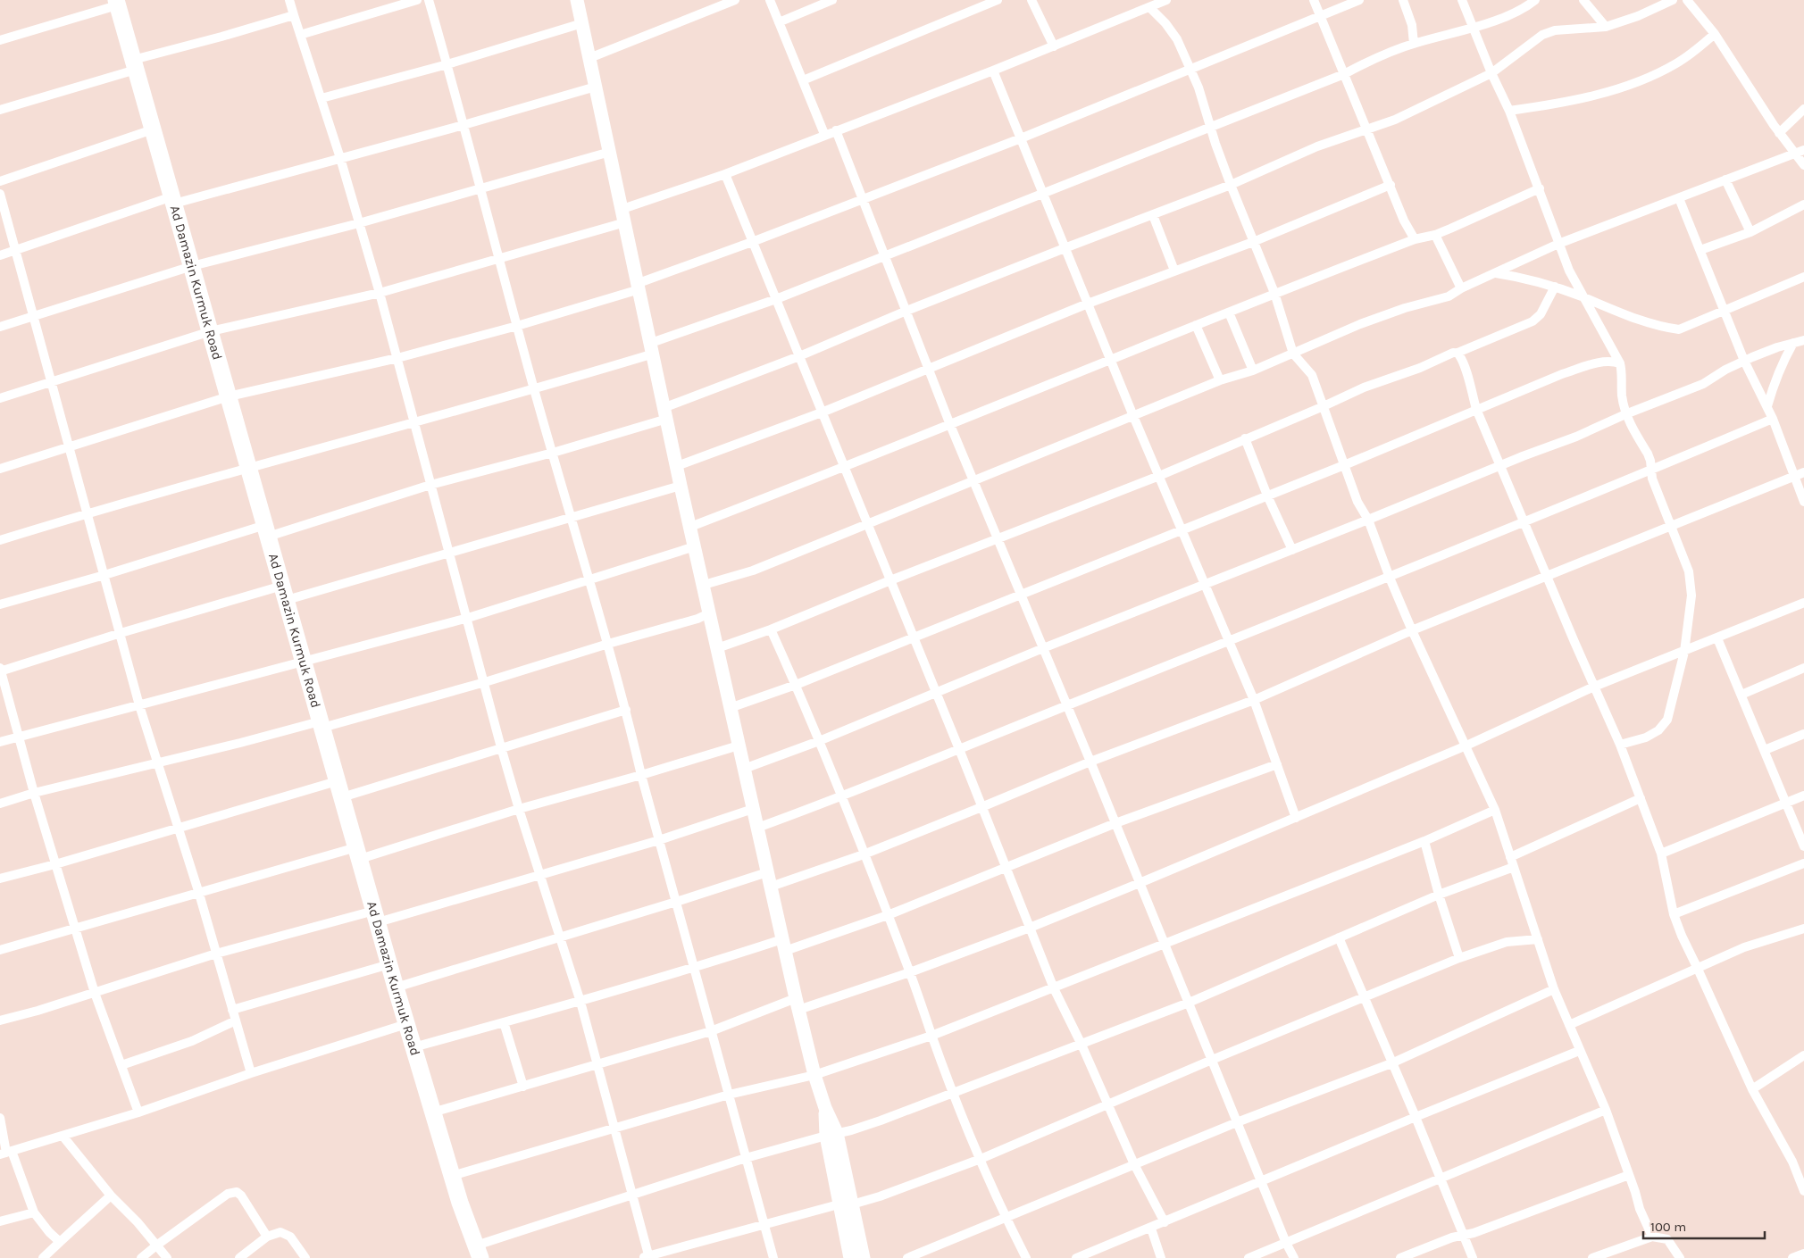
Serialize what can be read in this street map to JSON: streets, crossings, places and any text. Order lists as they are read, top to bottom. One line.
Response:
{"streets":{"highway":["Ad Damazin Kurmuk Road"]},"scale_bar":"100 m"}
